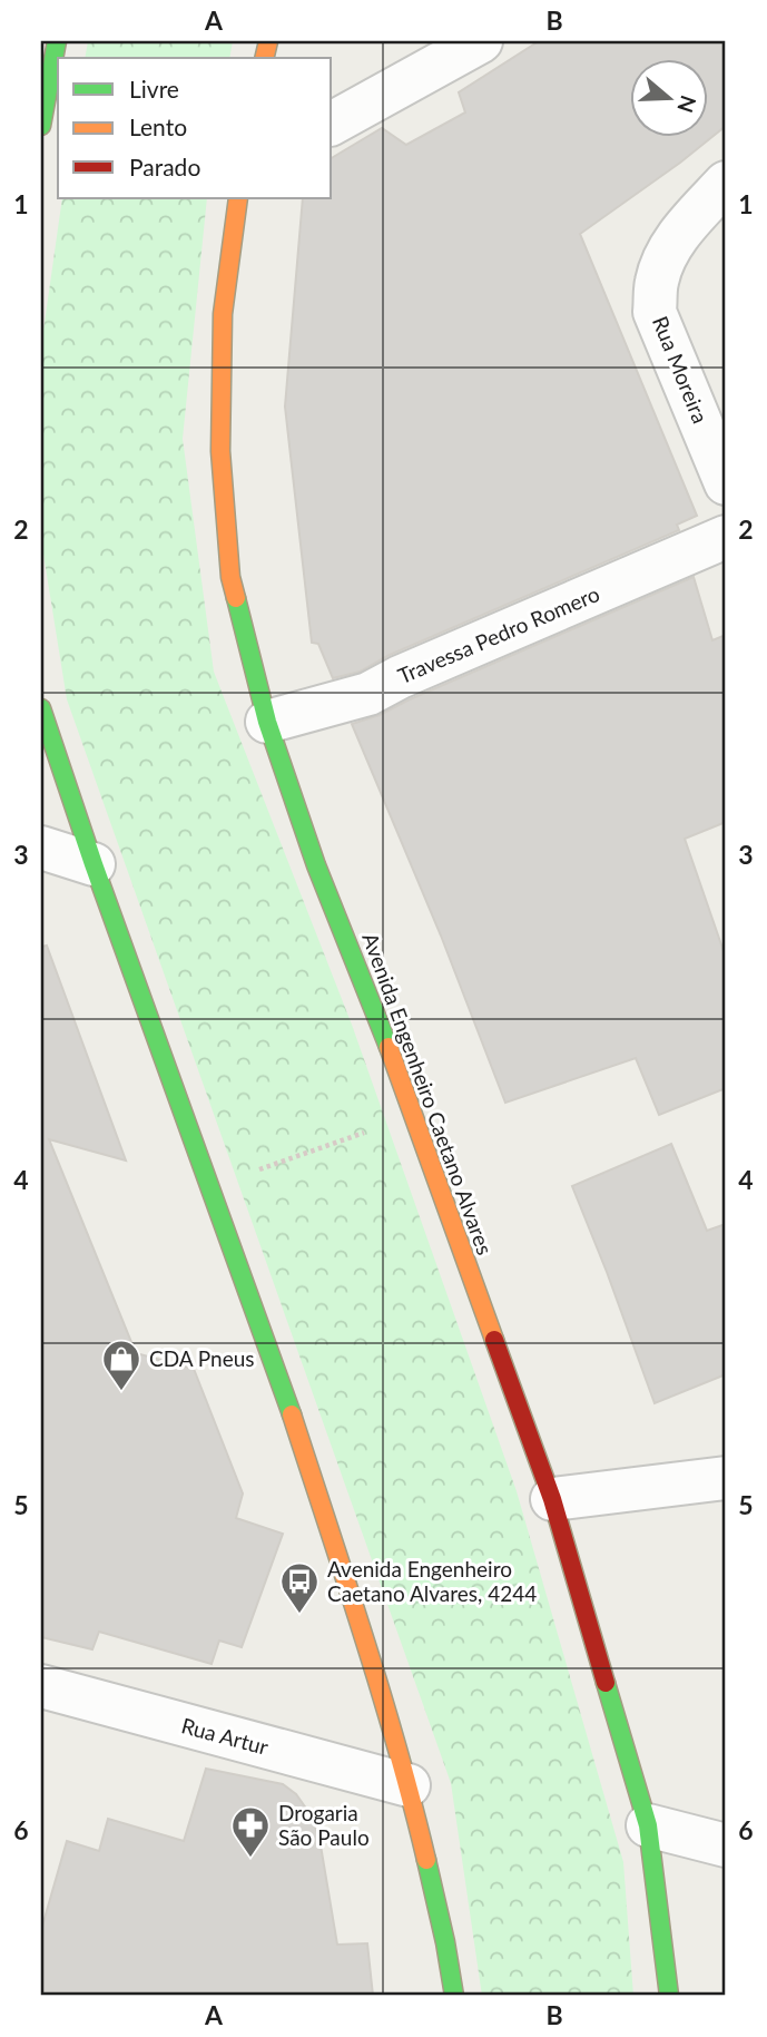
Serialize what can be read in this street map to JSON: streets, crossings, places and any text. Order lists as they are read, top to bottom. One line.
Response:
{"streets":{"main road":["Avenida Engenheiro Caetano Alvares"],"street":["Rua Moreira","Travessa Pedro Romero","Rua Artur"]},"crossings":[["Travessa Pedro Romero","Avenida Engenheiro Caetano Alvares"]],"places":{"shop":["CDA Pneus"],"bus stop":["Avenida Engenheiro Caetano Alvares, 4244"],"pharmacy":["Drogaria São Paulo"]},"legend":["Livre","Lento","Parado"],"north":"right","grid":{"columns":["A","B"],"rows":["1","2","3","4","5","6"]}}
